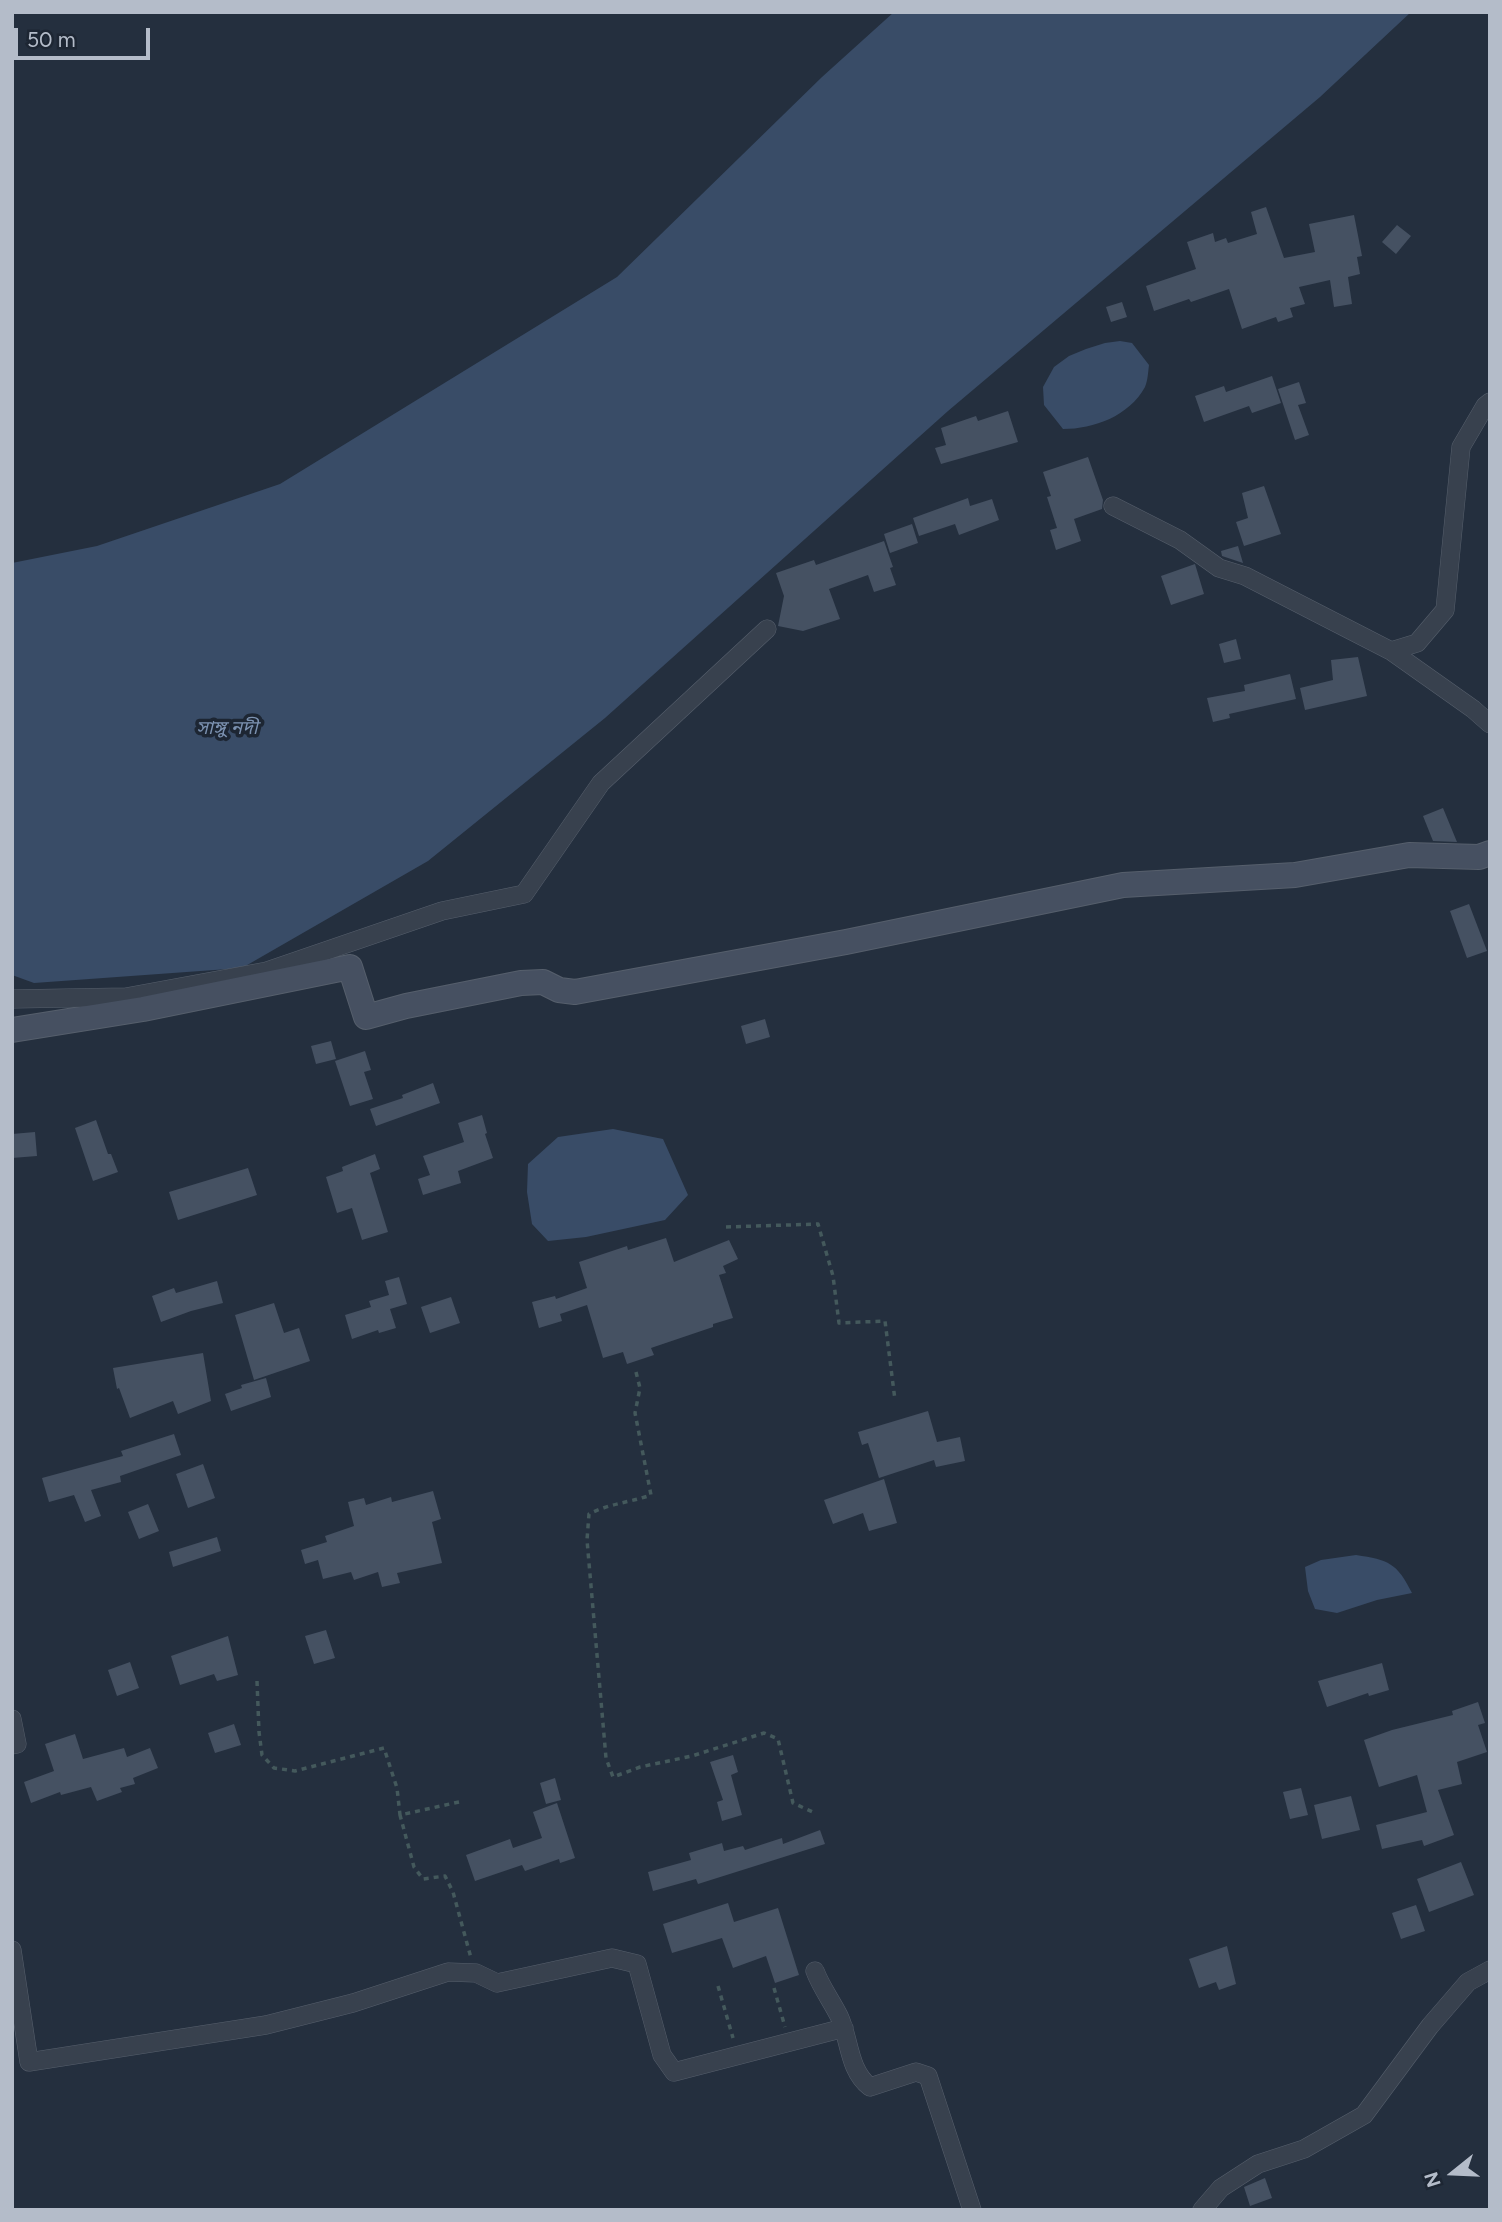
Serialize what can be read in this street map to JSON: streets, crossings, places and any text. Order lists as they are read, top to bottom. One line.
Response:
{"water":["সাঙ্গু নদী"],"scale_bar":"50 m","north":"left"}
